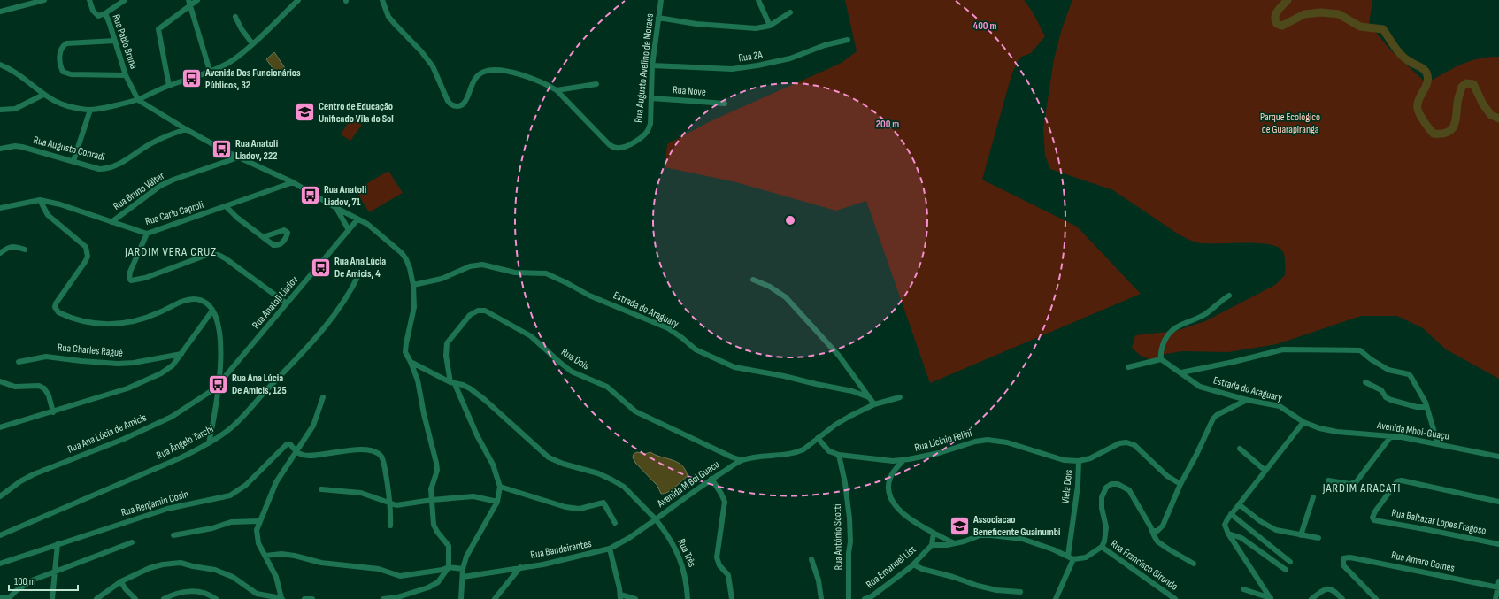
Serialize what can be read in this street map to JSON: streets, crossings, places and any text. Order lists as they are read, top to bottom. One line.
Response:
{"streets":{"street":["Rua Pablo Bruna","Rua 2A","Rua Augusto Avelino de Moraes","Rua Nove","Rua Augusto Conradi","Rua Bruno Válter","Rua Carlo Caproli","Rua Anatoli Liadov","Estrada do Araguary","Rua Charles Ragué","Rua Dois","Avenida Mboi-Guaçu","Rua Ana Lúcia de Amicis","Rua Licinio Felini","Rua Ângelo Tarchi","Avenida M Boi Guacu","Viela Dois","Rua Benjamin Cosin","Rua Baltazar Lopes Fragoso","Rua Antônio Scotti","Rua Bandeirantes","Rua Três","Rua Amaro Gomes","Rua Francisco Girondo","Rua Emanuel List"]},"crossings":[["Rua 2A","Rua Augusto Avelino de Moraes"],["Rua Augusto Avelino de Moraes","Rua Nove"],["Rua Bruno Válter","Rua Carlo Caproli"],["Rua Anatoli Liadov","Rua Ana Lúcia de Amicis"],["Estrada do Araguary","Avenida Mboi-Guaçu"],["Rua Dois","Avenida M Boi Guacu"],["Rua Licinio Felini","Avenida M Boi Guacu"],["Rua Licinio Felini","Viela Dois"],["Rua Licinio Felini","Rua Antônio Scotti"],["Avenida M Boi Guacu","Rua Bandeirantes"],["Avenida M Boi Guacu","Rua Três"],["Viela Dois","Rua Emanuel List"],["Rua Bandeirantes","Rua Três"]],"districts":["JARDIM VERA CRUZ","JARDIM ARACATI"],"parks":["Parque Ecológico de Guarapiranga"],"places":{"bus stop":["Avenida Dos Funcionários Públicos, 32","Rua Anatoli Liadov, 222","Rua Anatoli Liadov, 71","Rua Ana Lúcia De Amicis, 4","Rua Ana Lúcia De Amicis, 125"],"school or university":["Centro de Educação Unificado Vila do Sol","Associacao Beneficente Guainumbi"]},"scale_bar":"100 m","rings":["400 m","200 m"]}
